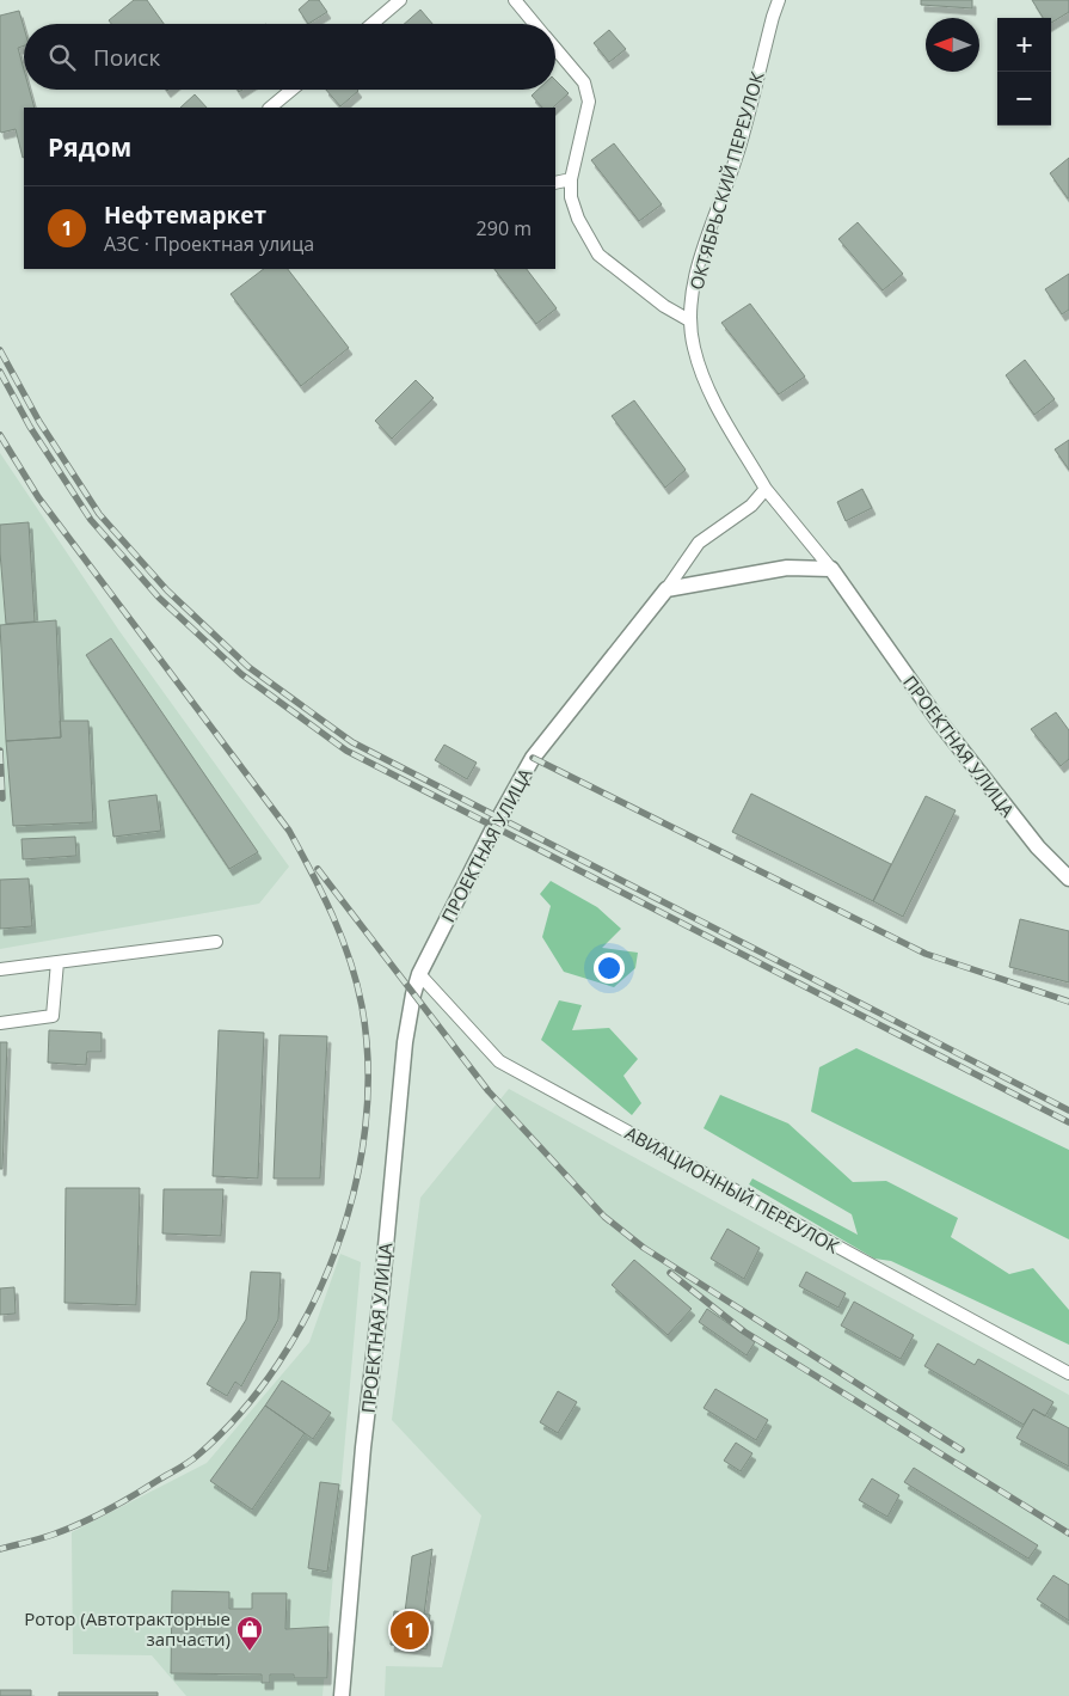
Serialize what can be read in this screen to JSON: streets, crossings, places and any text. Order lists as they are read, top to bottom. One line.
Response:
{"streets":{"street":["ОКТЯБРЬСКИЙ ПЕРЕУЛОК","ПРОЕКТНАЯ УЛИЦА","АВИАЦИОННЫЙ ПЕРЕУЛОК"]},"crossings":[["ОКТЯБРЬСКИЙ ПЕРЕУЛОК","ПРОЕКТНАЯ УЛИЦА"],["ПРОЕКТНАЯ УЛИЦА","АВИАЦИОННЫЙ ПЕРЕУЛОК"]],"places":{"shop":["Ротор (Автотракторные запчасти)"]},"north":"left","page":{"map_buttons":["+","−"],"search":"Поиск","heading":"Рядом","list":[{"mark":"1","name":"Нефтемаркет","note":"АЗС · Проектная улица","value":"290 m"}],"pins":"1"}}
